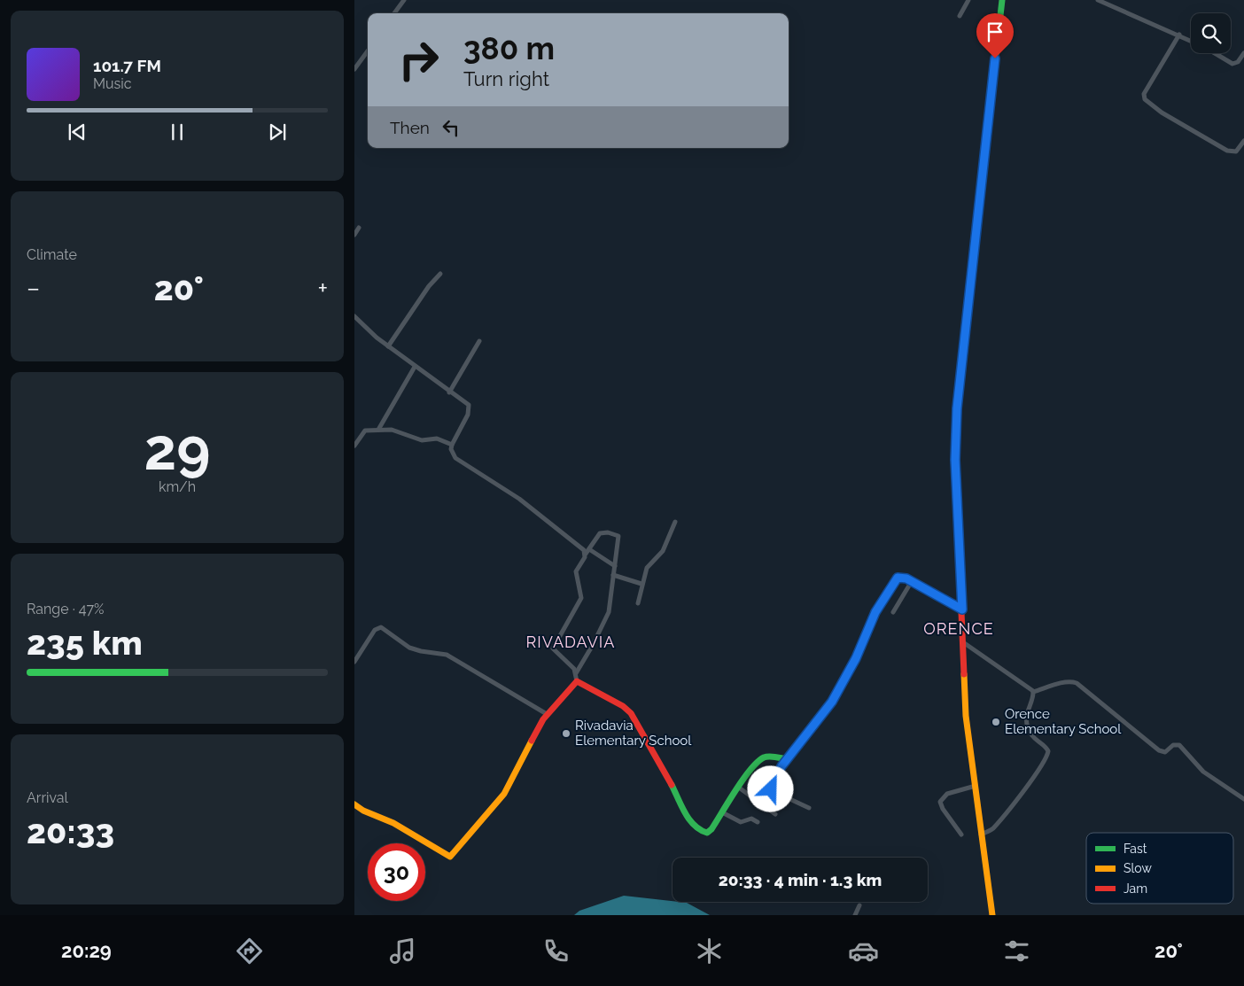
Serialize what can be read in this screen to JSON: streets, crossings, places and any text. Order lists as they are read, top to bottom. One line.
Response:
{"districts":["ORENCE","RIVADAVIA"],"places":["Orence Elementary School","Rivadavia Elementary School"],"legend":["Fast","Slow","Jam"],"page":{"turn":["380 m","Turn right"],"song":["101.7 FM","Music"],"then":"Then","tile":["Climate",["29","km/h"],["Range · 47%","235 km"],["Arrival","20:33"]],"heat":["−","20°","+"],"limit":"30","trip":"20:33 · 4 min · 1.3 km","tabs":["20:29","20°"]}}
